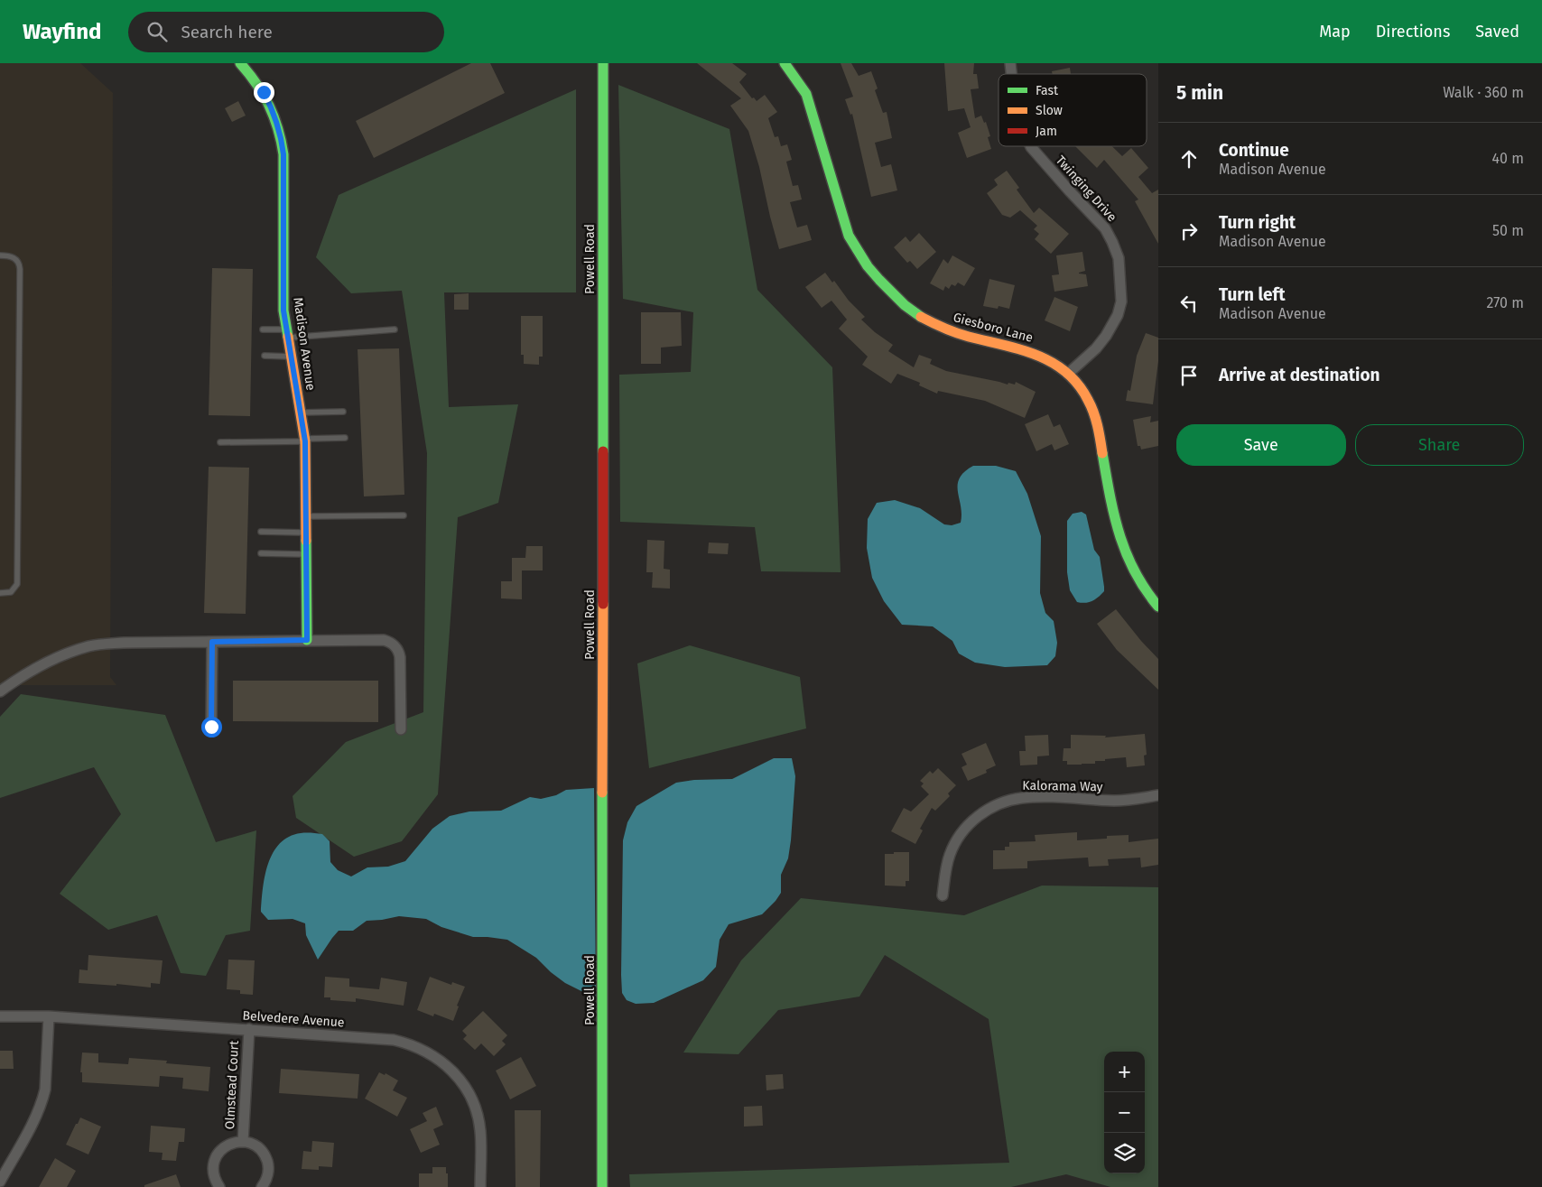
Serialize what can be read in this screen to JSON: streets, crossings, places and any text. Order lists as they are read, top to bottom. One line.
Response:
{"streets":{"street":["Twinging Drive","Powell Road","Giesboro Lane","Madison Avenue","Kalorama Way","Belvedere Avenue","Olmstead Court"]},"crossings":[["Twinging Drive","Giesboro Lane"],["Belvedere Avenue","Olmstead Court"]],"legend":["Fast","Slow","Jam"],"page":{"header":"Wayfind","search":"Search here","nav":["Map","Directions","Saved"],"heading":["5 min","Walk · 360 m"],"list":[["Continue","Madison Avenue","40 m"],["Turn right","Madison Avenue","50 m"],["Turn left","Madison Avenue","270 m"],"Arrive at destination"],"buttons":["Save","Share"],"map_buttons":["+","−"]}}
